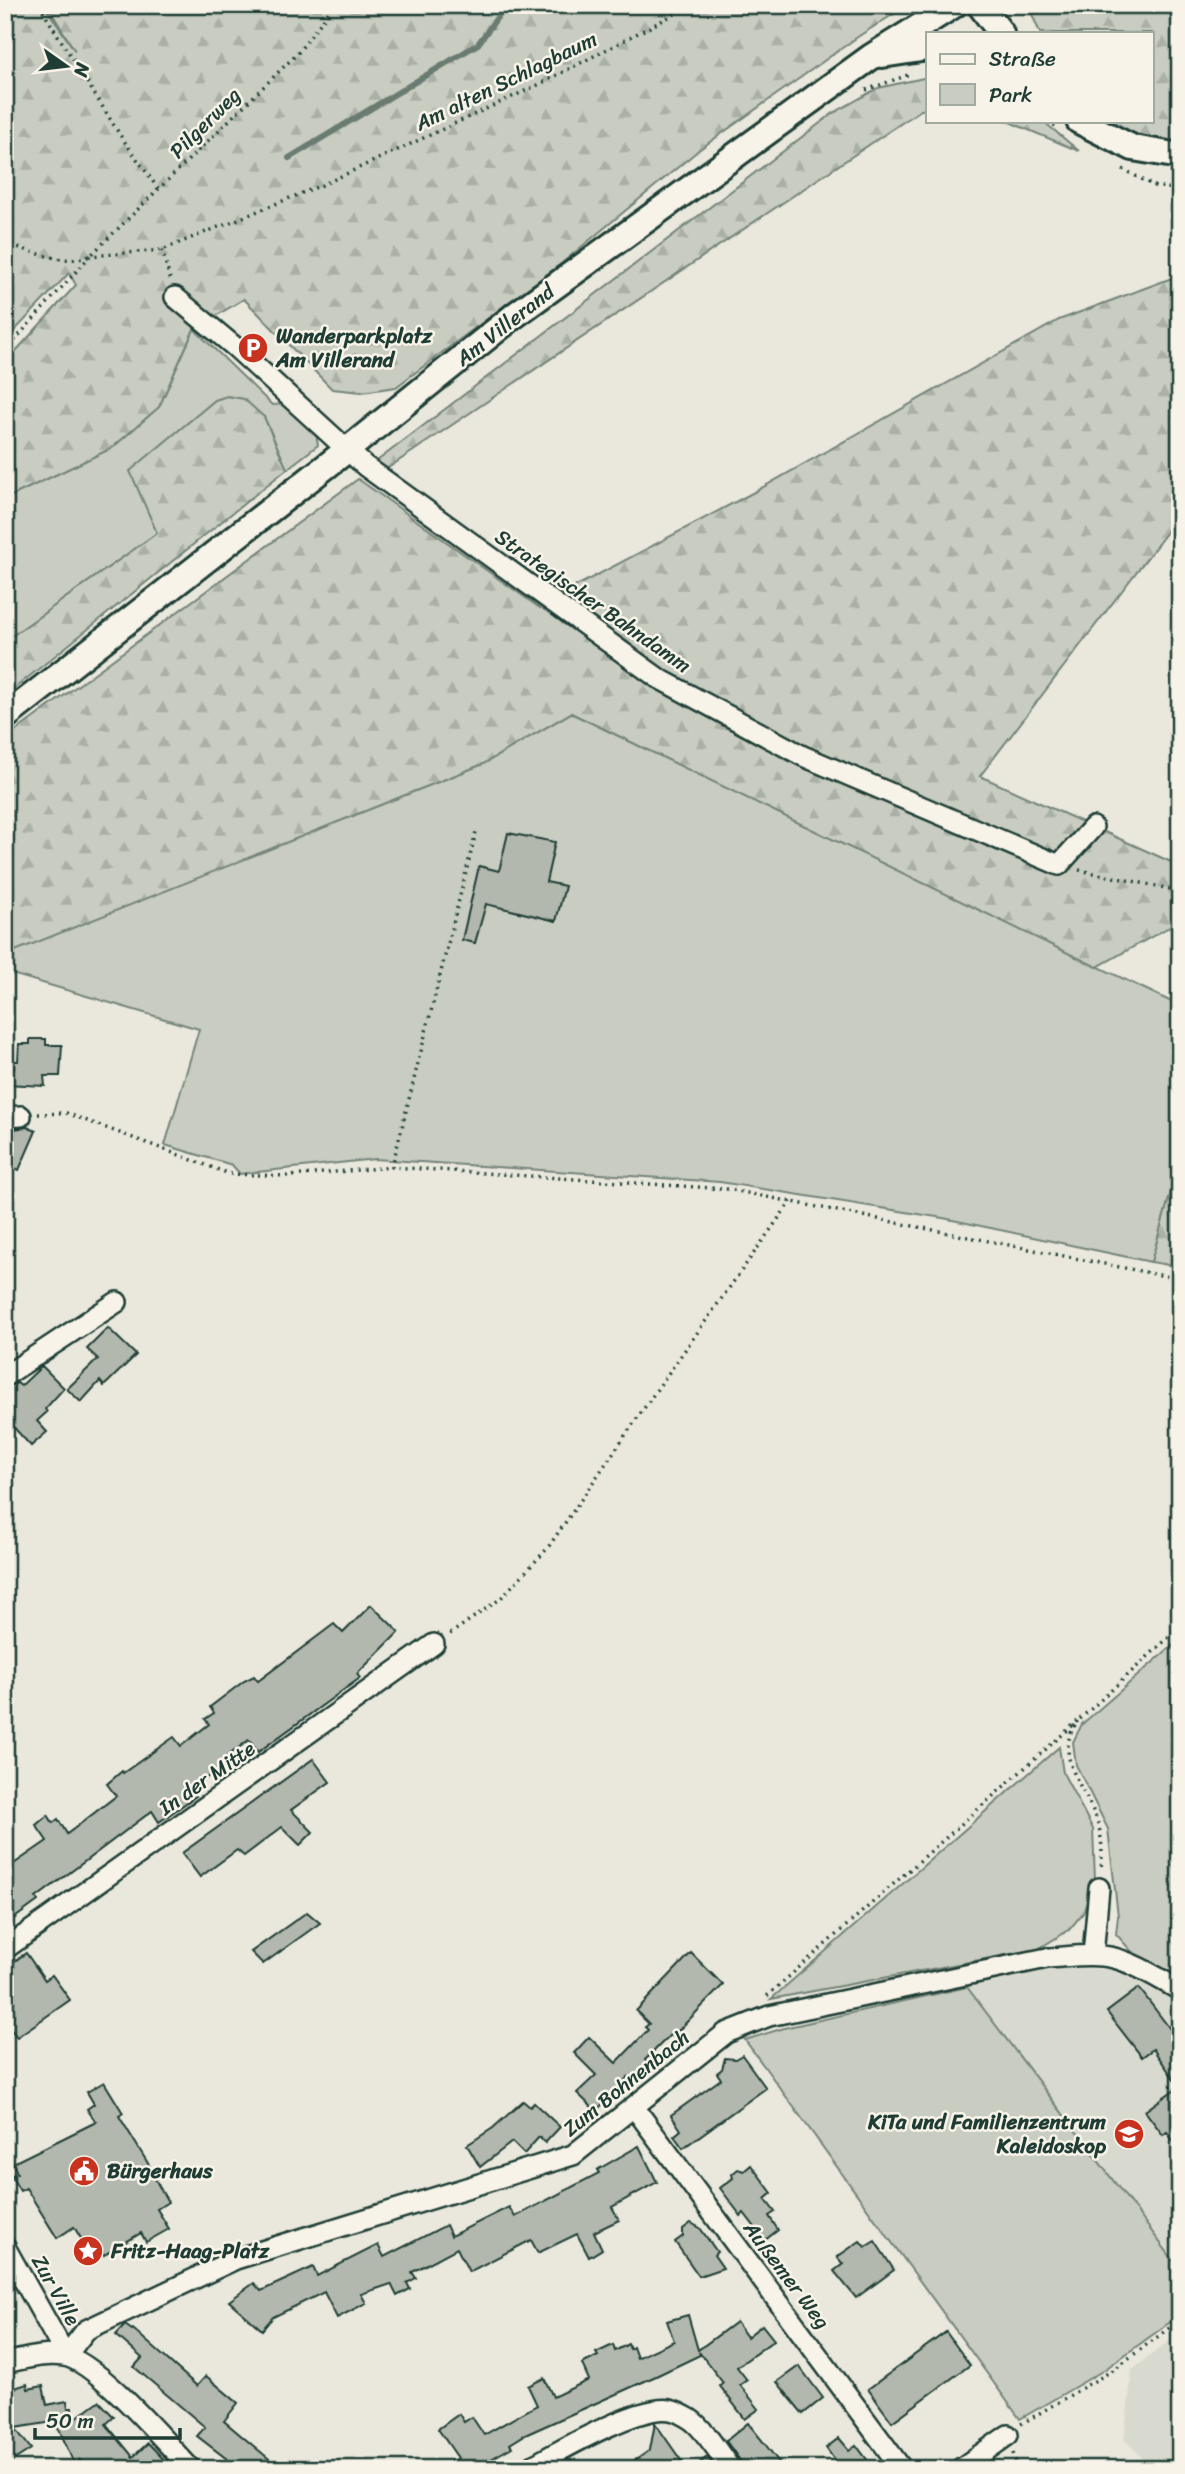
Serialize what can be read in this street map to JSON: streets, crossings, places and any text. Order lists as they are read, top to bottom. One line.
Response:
{"streets":{"main road":["Am Villerand"],"street":["Strategischer Bahndamm","In der Mitte","Zum Bohnenbach","Außemer Weg","Zur Ville"],"path":["Am alten Schlagbaum","Pilgerweg"]},"crossings":[["Am alten Schlagbaum","Pilgerweg"],["Am Villerand","Strategischer Bahndamm"],["Zum Bohnenbach","Außemer Weg"],["Zum Bohnenbach","Zur Ville"]],"places":{"parking":["Wanderparkplatz Am Villerand"],"school or university":["KiTa und Familienzentrum Kaleidoskop"],"public building":["Bürgerhaus"],"place":["Fritz-Haag-Platz"]},"legend":["Straße","Park"],"scale_bar":"50 m","north":"right"}
